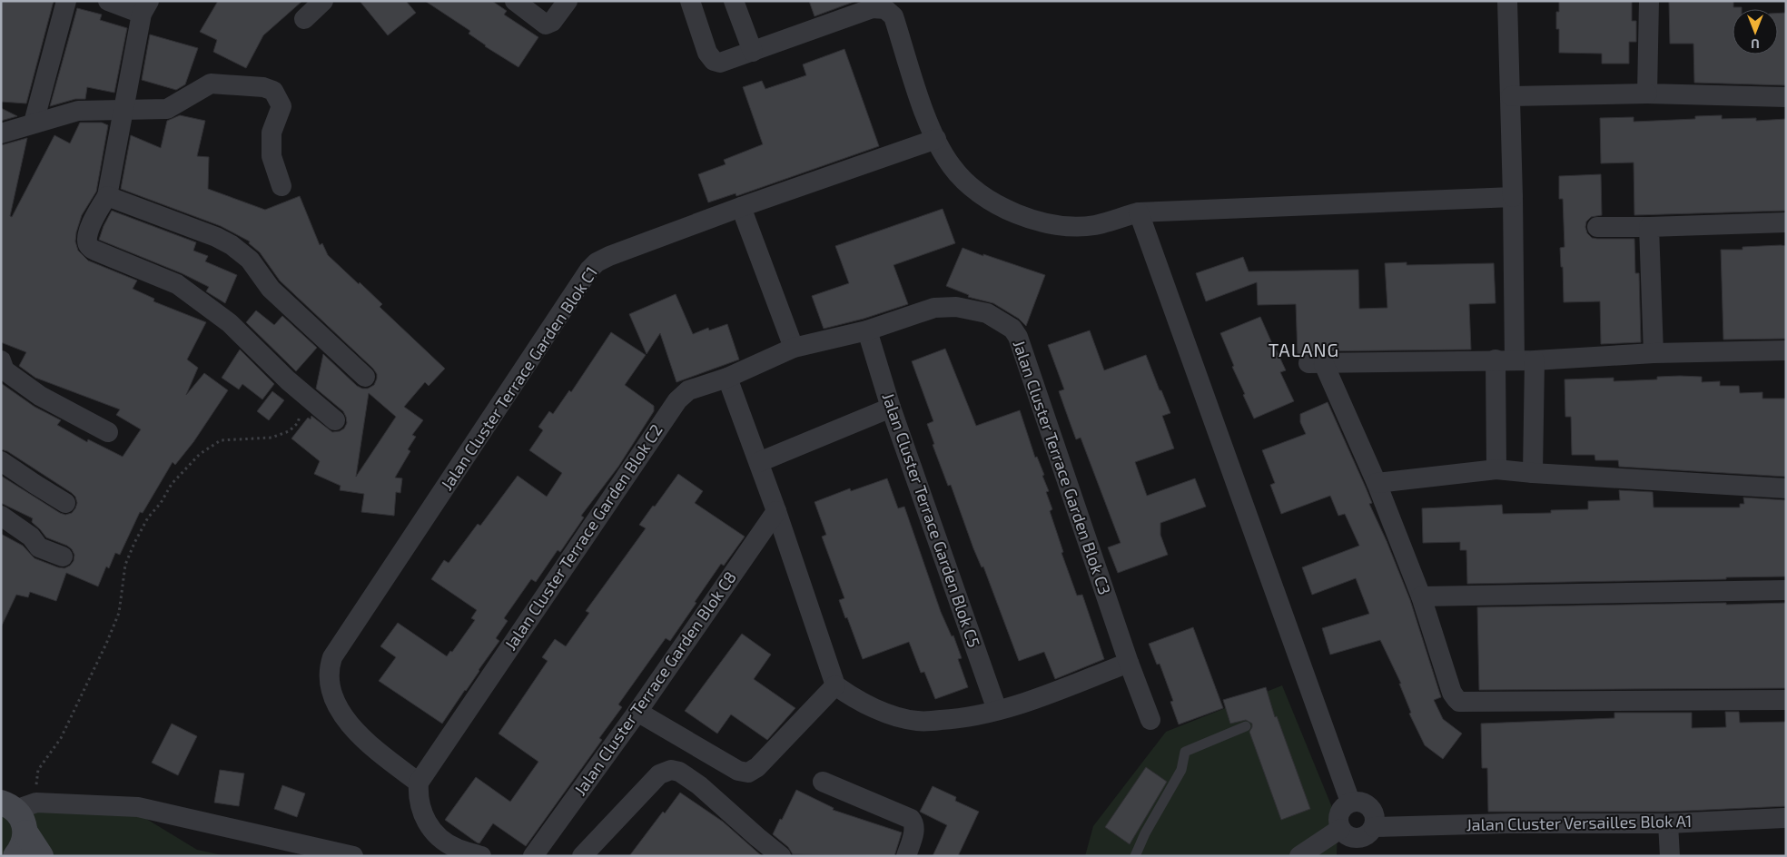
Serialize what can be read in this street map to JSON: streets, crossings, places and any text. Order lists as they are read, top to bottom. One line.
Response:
{"streets":{"street":["Jalan Cluster Terrace Garden Blok C1","Jalan Cluster Terrace Garden Blok C3","Jalan Cluster Terrace Garden Blok C5","Jalan Cluster Terrace Garden Blok C2","Jalan Cluster Terrace Garden Blok C8","Jalan Cluster Versailles Blok A1"]},"crossings":[["Jalan Cluster Terrace Garden Blok C1","Jalan Cluster Terrace Garden Blok C2"],["Jalan Cluster Terrace Garden Blok C3","Jalan Cluster Terrace Garden Blok C5"],["Jalan Cluster Terrace Garden Blok C3","Jalan Cluster Terrace Garden Blok C2"]],"districts":["TALANG"],"north":"bottom"}
